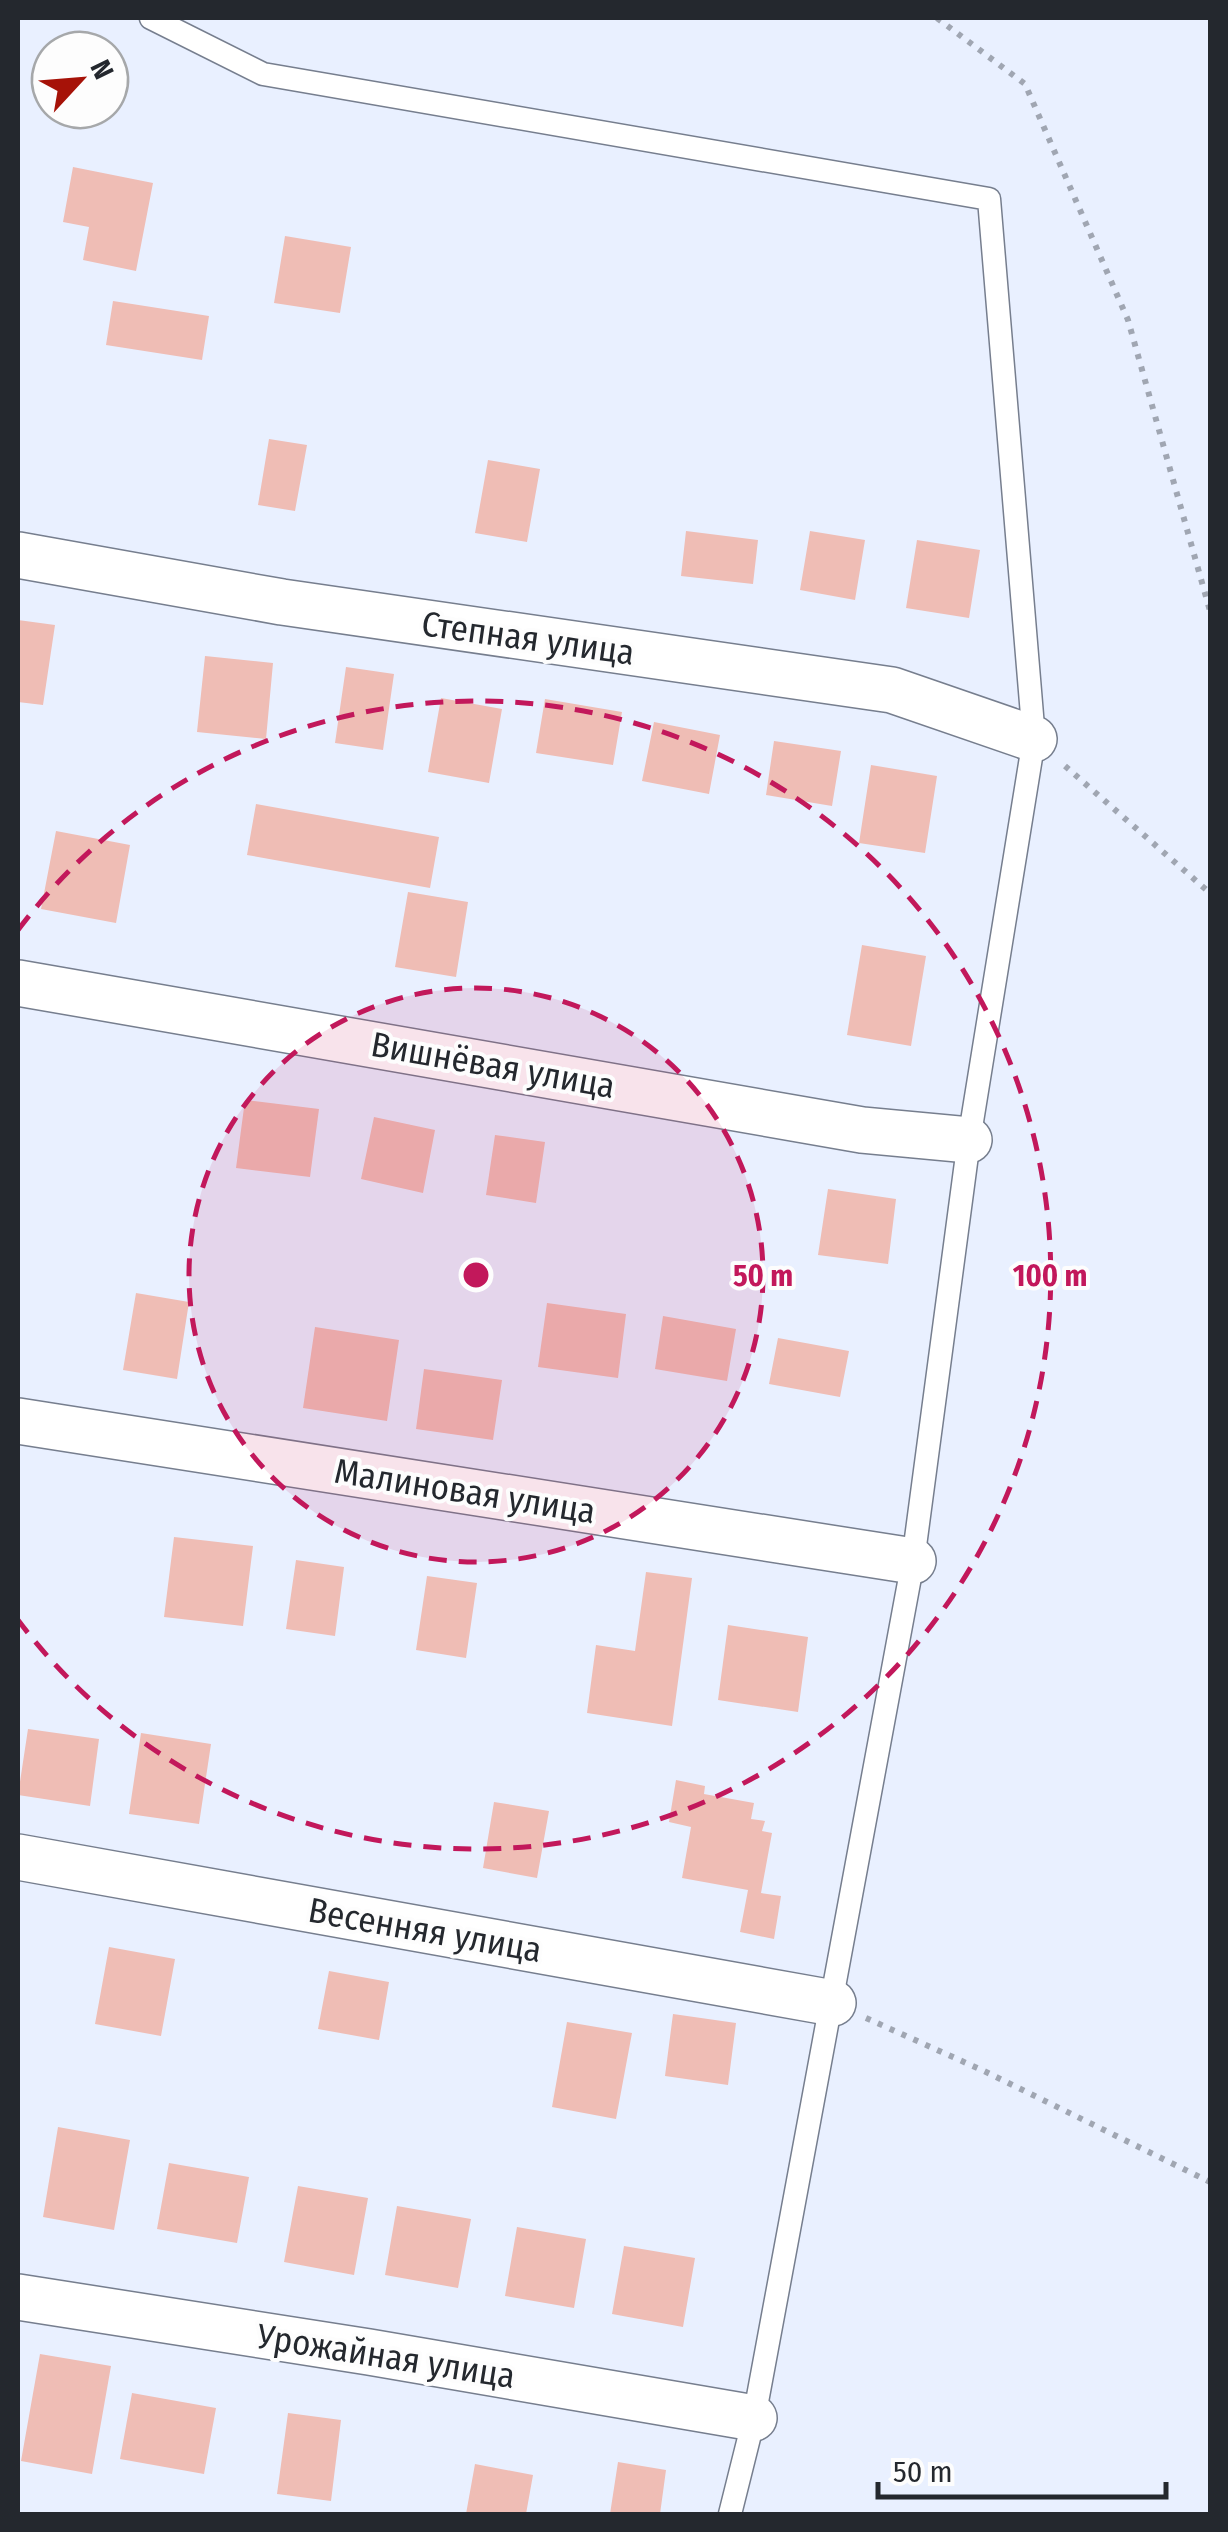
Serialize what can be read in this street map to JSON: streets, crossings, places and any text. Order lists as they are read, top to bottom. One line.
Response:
{"streets":{"street":["Степная улица","Вишнёвая улица","Малиновая улица","Весенняя улица","Урожайная улица"]},"scale_bar":"50 m","north":"top right","rings":["50 m","100 m"]}
